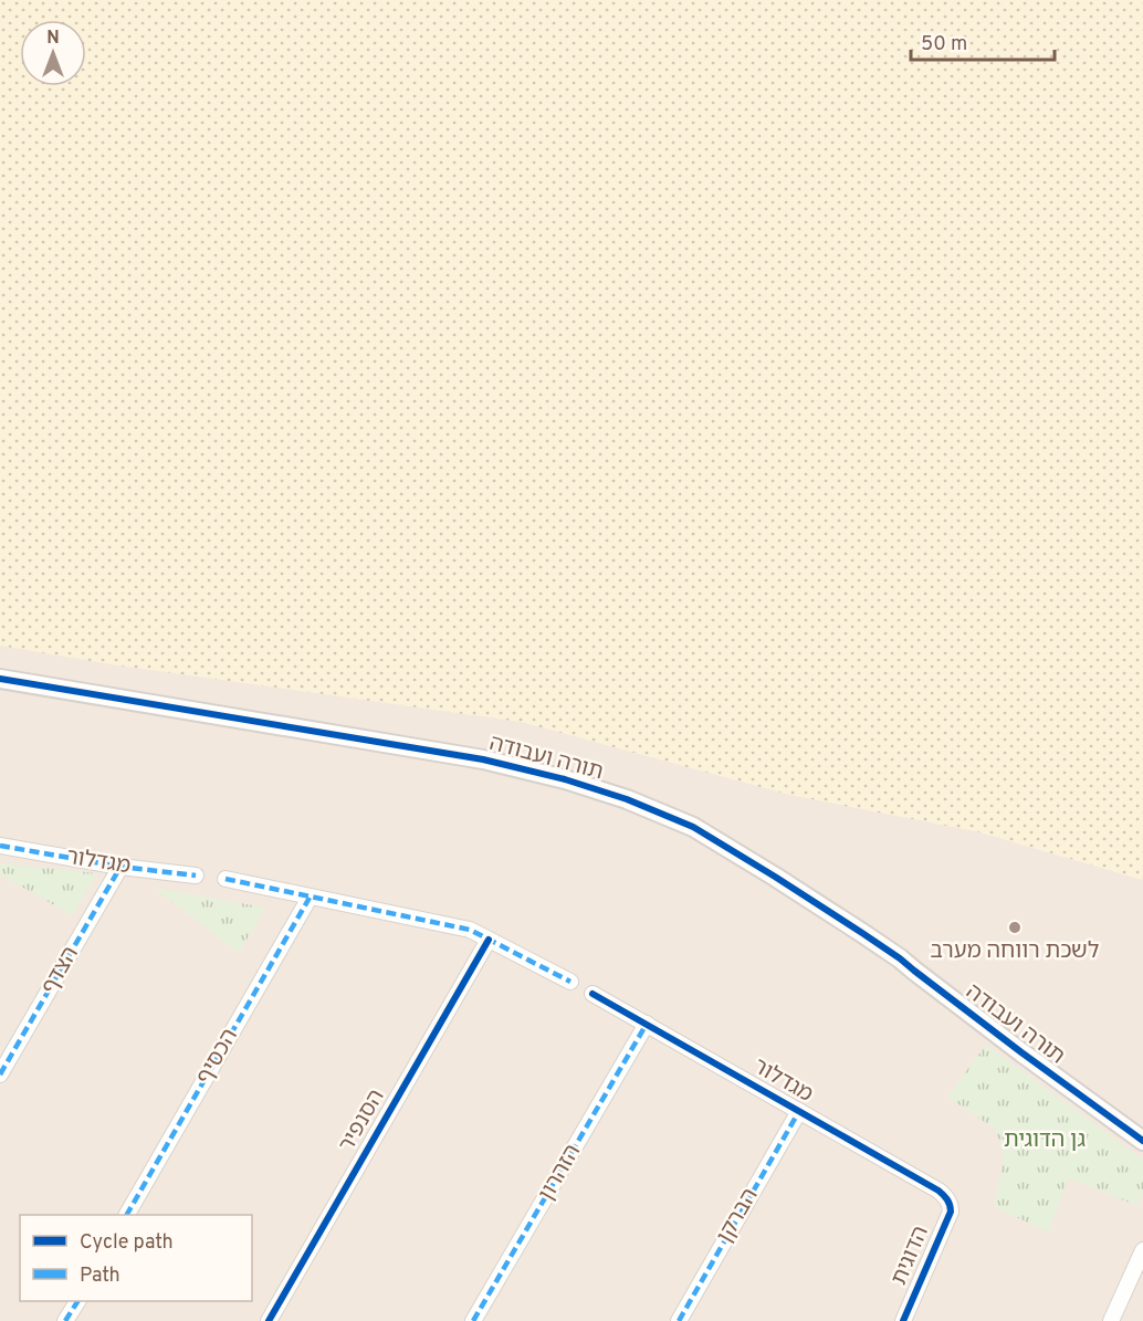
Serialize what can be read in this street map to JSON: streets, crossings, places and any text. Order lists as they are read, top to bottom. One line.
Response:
{"streets":{"street":["תורה ועבודה","מגדלור","הצדף","הכסיף","הסנפיר","הזהרון","הברקן","הדוגית"]},"crossings":[["מגדלור","הצדף"],["מגדלור","הזהרון"],["מגדלור","הברקן"],["מגדלור","הדוגית"]],"parks":["גן הדוגית"],"places":["לשכת רווחה מערב"],"legend":["Cycle path","Path"],"scale_bar":"50 m","north":"top"}
